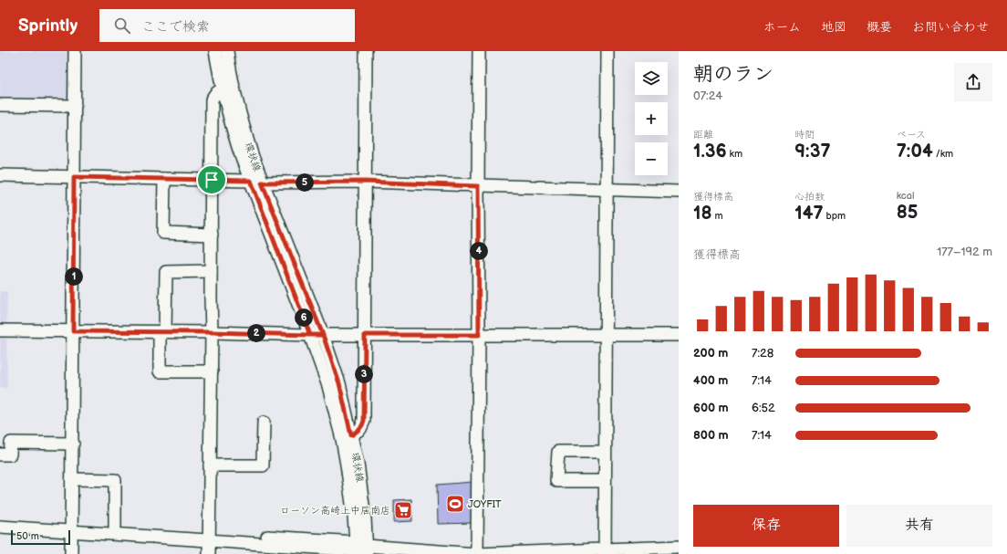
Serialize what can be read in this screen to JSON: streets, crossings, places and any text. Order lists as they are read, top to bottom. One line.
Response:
{"streets":{"street":["環状線"]},"places":{"sports":["JOYFIT"],"supermarket":["ローソン高崎上中居南店"]},"scale_bar":"50 m","page":{"header":"Sprintly","search":"ここで検索","nav":["ホーム","地図","概要","お問い合わせ"],"heading":["朝のラン","07:24"],"map_buttons":["+","−"],"stats":[["距離","1.36 km"],["時間","9:37"],["ペース","7:04 /km"],["獲得標高","18 m"],["心拍数","147 bpm"],["kcal","85"]],"pins":["5","4","1","6","2","3"],"chart":["獲得標高","177–192 m"],"list":[{"name":"200 m","note":"7:28"},{"name":"400 m","note":"7:14"},{"name":"600 m","note":"6:52"},{"name":"800 m","note":"7:14"}],"buttons":["保存","共有"],"scale":"50 m"}}
